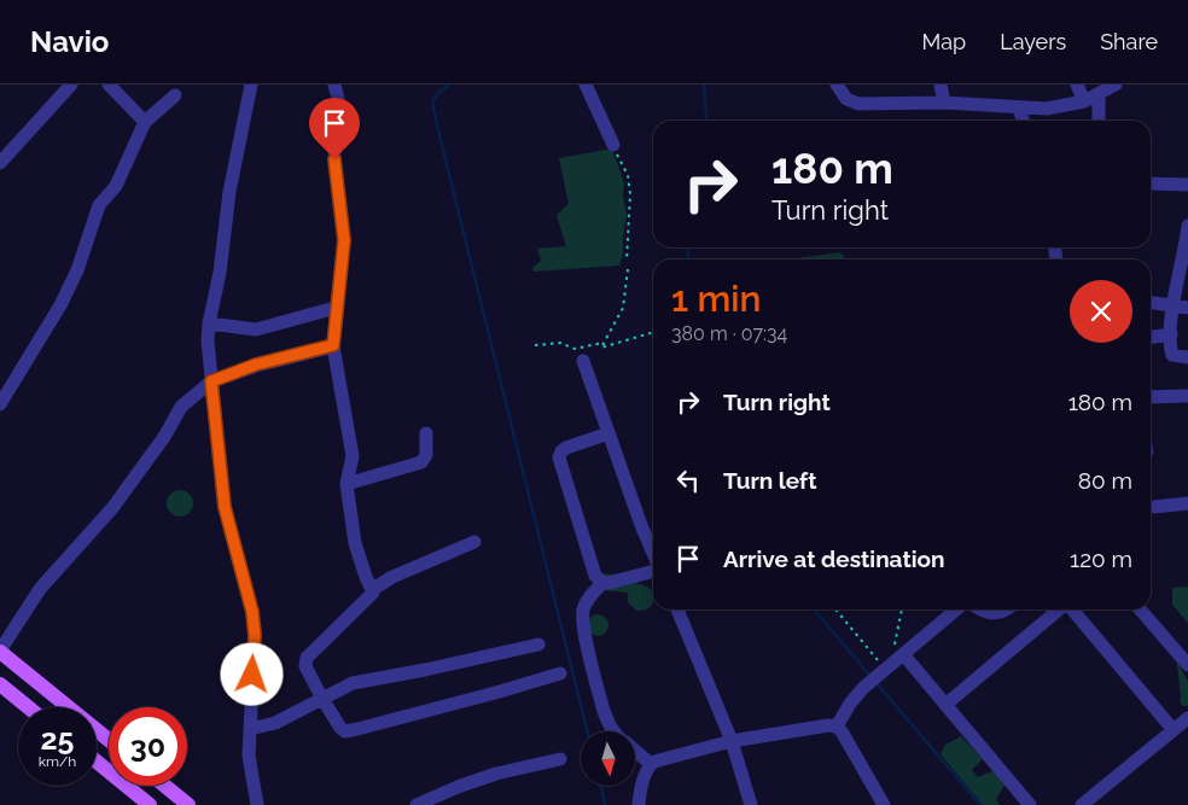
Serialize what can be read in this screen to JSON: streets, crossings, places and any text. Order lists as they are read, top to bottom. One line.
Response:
{"north":"bottom","page":{"header":"Navio","nav":["Map","Layers","Share"],"turn":["180 m","Turn right"],"heading":["1 min","380 m · 07:34"],"list":[{"name":"Turn right","value":"180 m"},{"name":"Turn left","value":"80 m"},{"name":"Arrive at destination","value":"120 m"}],"speed":"25 km/h","limit":"30"}}
